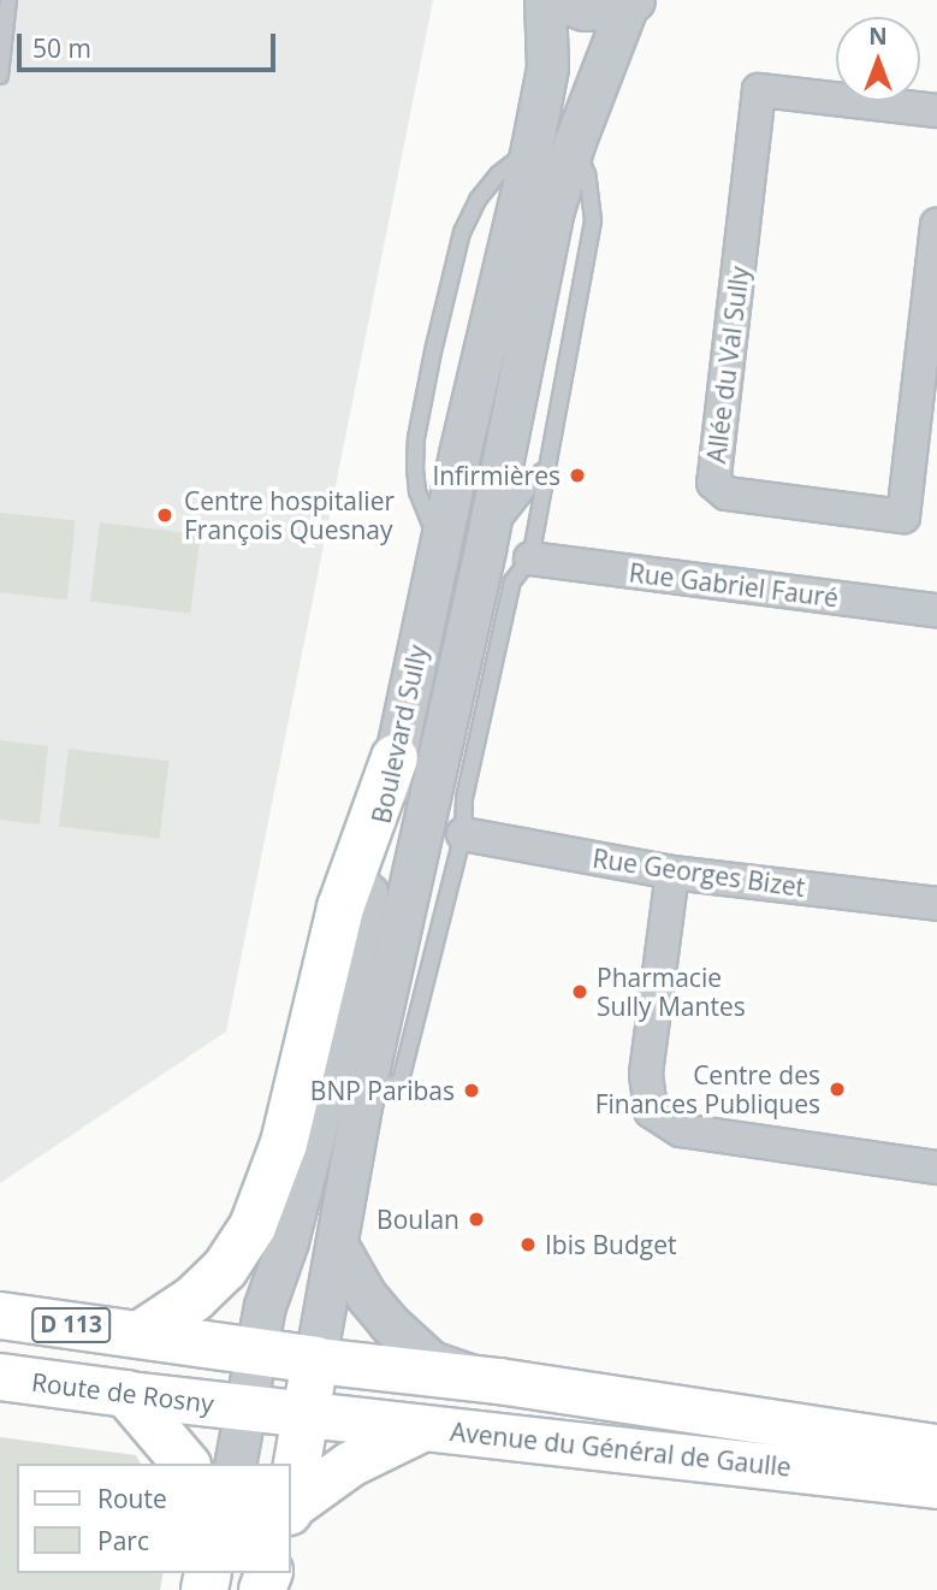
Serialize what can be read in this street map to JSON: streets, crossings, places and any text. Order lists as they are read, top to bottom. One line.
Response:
{"streets":{"main road":["Boulevard Sully","D 113","Route de Rosny","Avenue du Général de Gaulle"],"street":["Allée du Val Sully","Rue Gabriel Fauré","Rue Georges Bizet"]},"crossings":[["Boulevard Sully","D 113"],["Boulevard Sully","Route de Rosny"],["Boulevard Sully","Avenue du Général de Gaulle"],["D 113","Route de Rosny"],["D 113","Avenue du Général de Gaulle"]],"places":["Infirmières","Centre hospitalier François Quesnay","Pharmacie Sully Mantes","Centre des Finances Publiques","BNP Paribas","Boulan","Ibis Budget"],"legend":["Route","Parc"],"scale_bar":"50 m","north":"top"}
